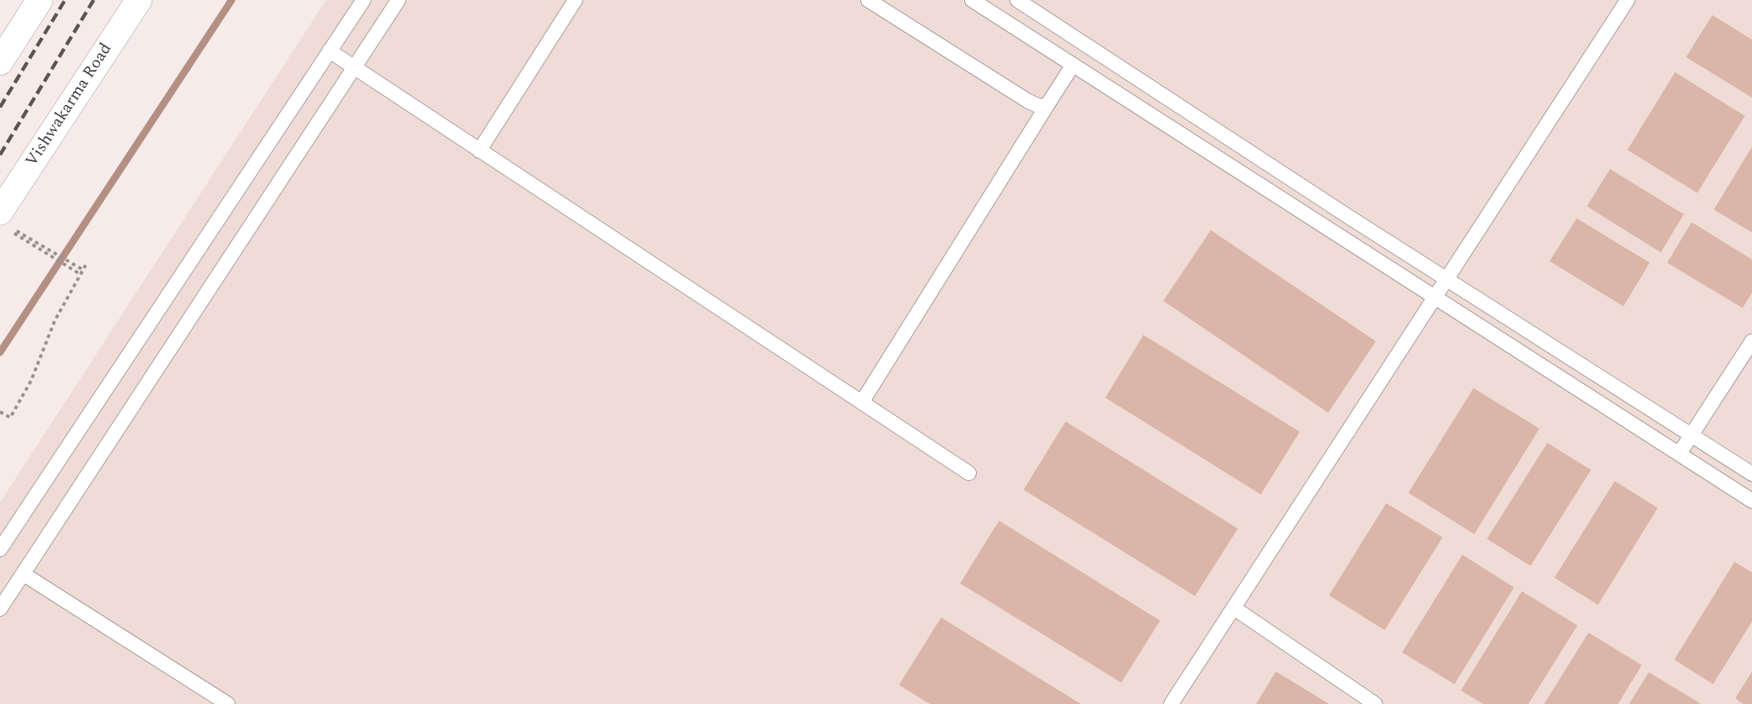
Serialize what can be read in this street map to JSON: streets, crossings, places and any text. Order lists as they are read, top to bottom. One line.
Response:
{"streets":{"main road":["Vishwakarma Road"]}}
